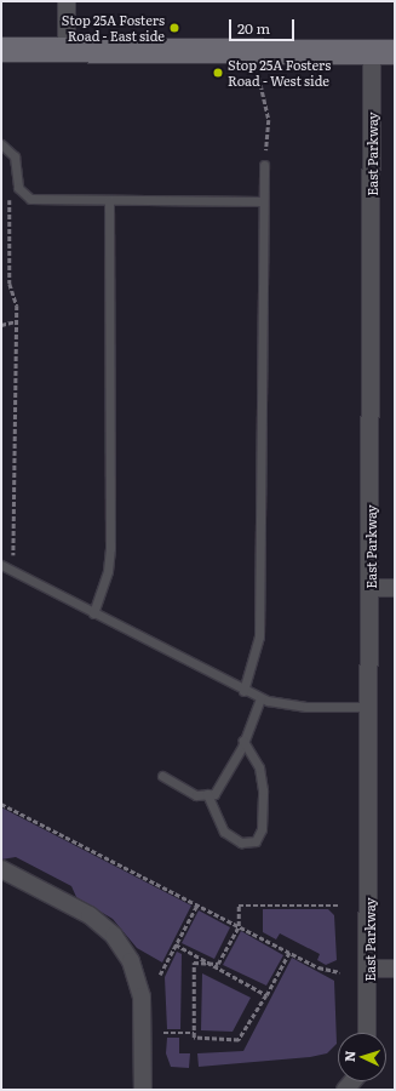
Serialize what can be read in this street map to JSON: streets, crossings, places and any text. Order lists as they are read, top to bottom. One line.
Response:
{"streets":{"street":["East Parkway"]},"places":["Stop 25A Fosters Road - East side","Stop 25A Fosters Road - West side"],"scale_bar":"20 m","north":"left"}
